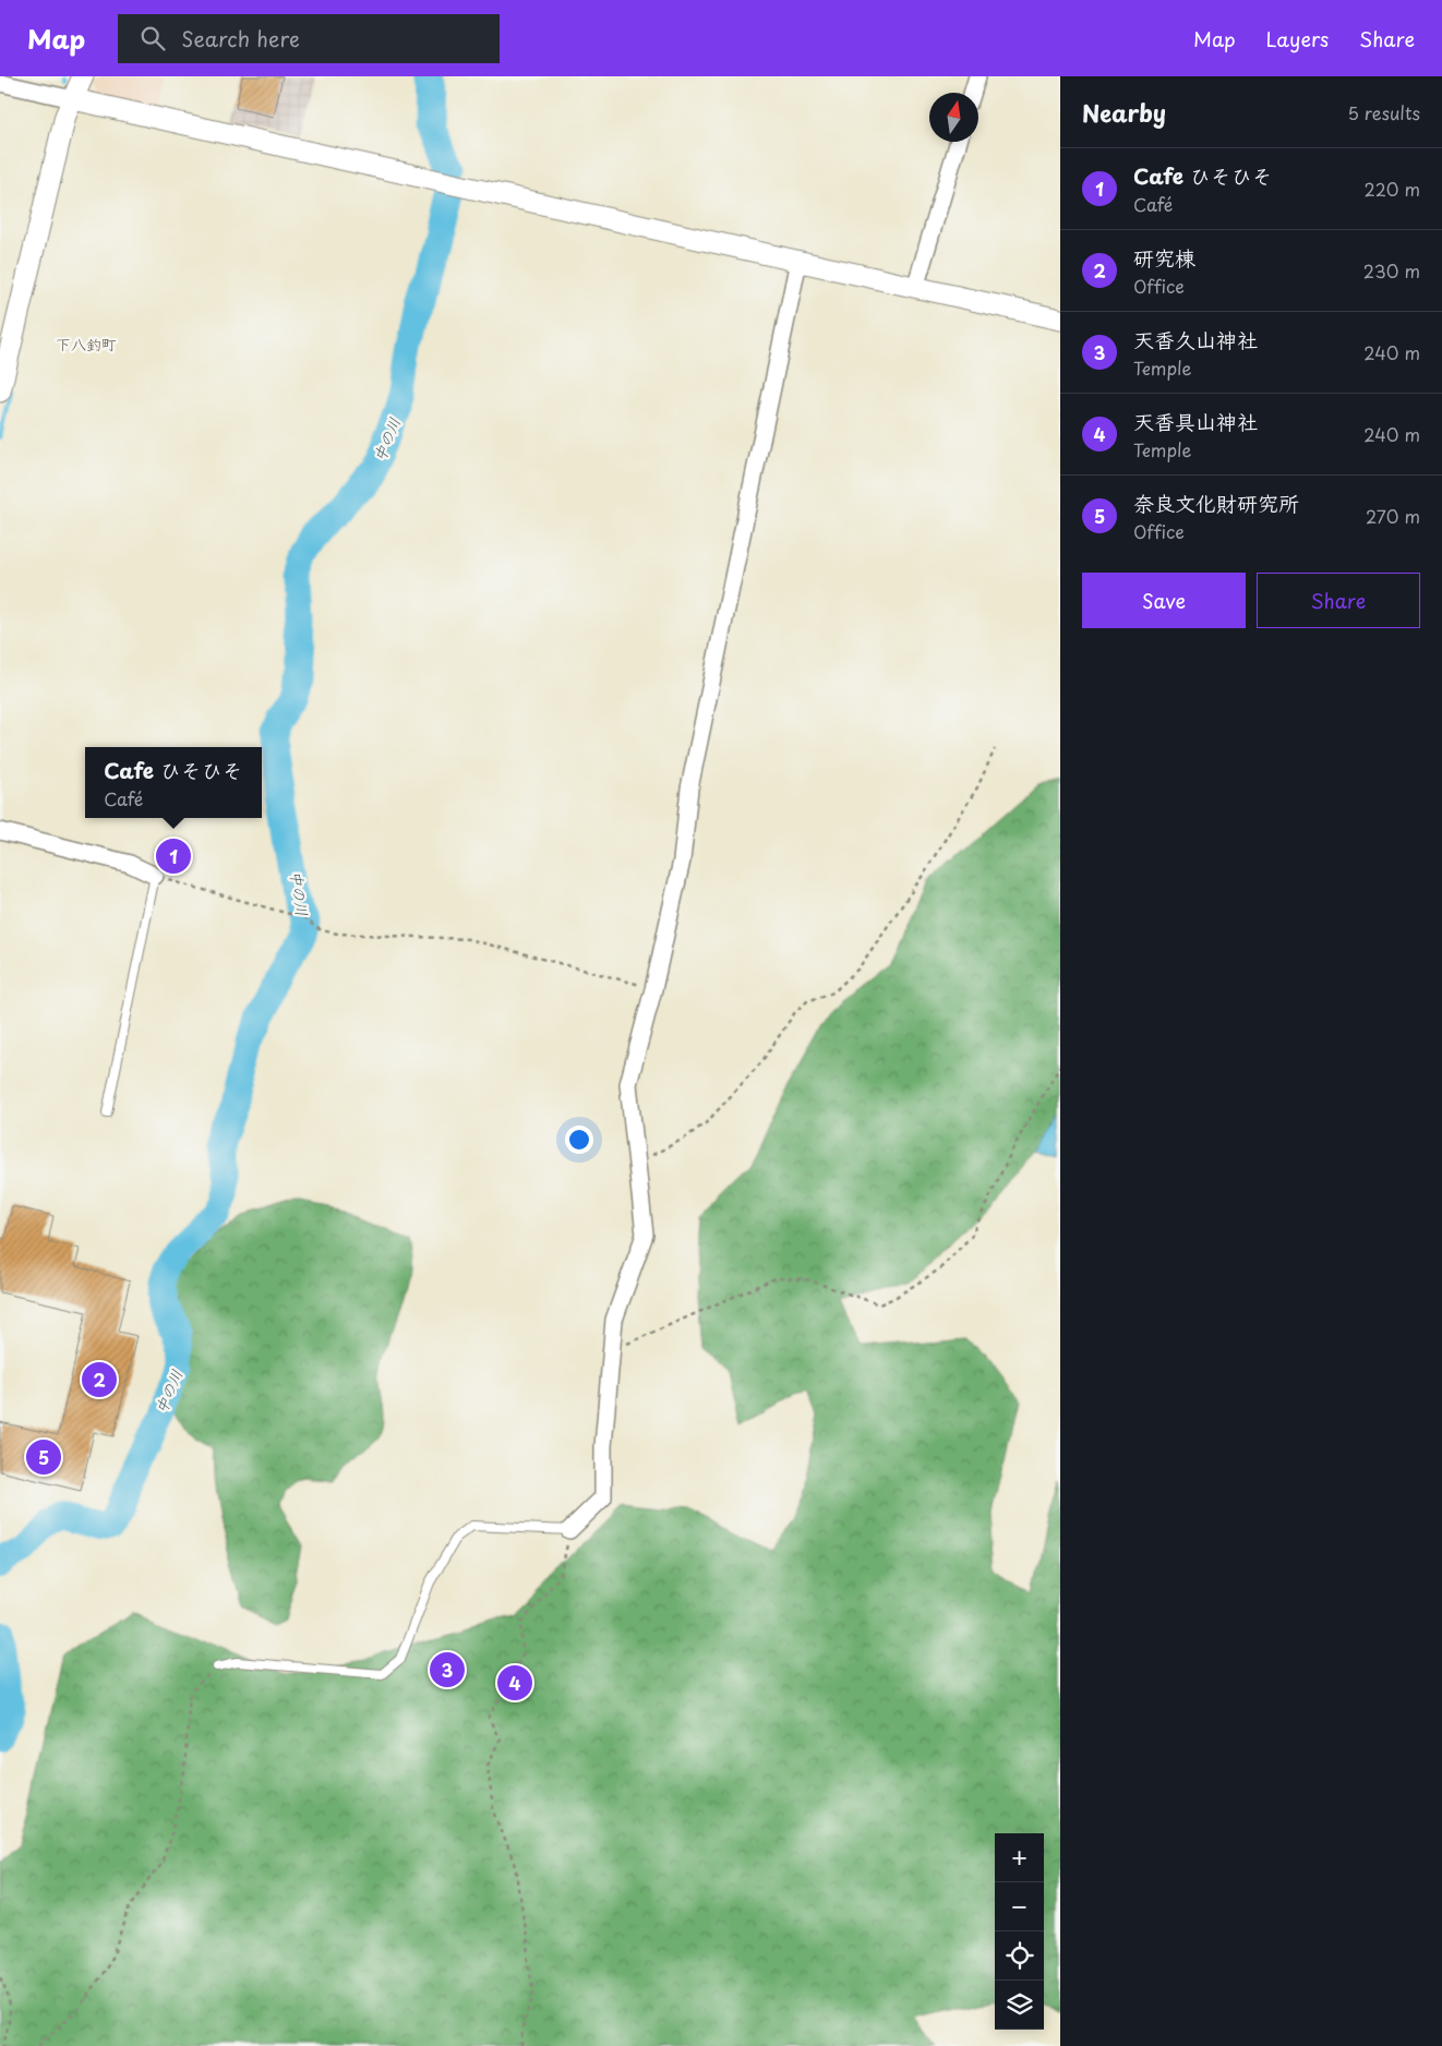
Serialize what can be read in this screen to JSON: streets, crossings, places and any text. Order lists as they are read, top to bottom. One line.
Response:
{"districts":["下八釣町"],"water":["中の川"],"north":"top","page":{"header":"Map","search":"Search here","nav":["Map","Layers","Share"],"heading":["Nearby","5 results"],"list":[{"mark":"1","name":"Cafe ひそひそ","note":"Café","value":"220 m"},{"mark":"2","name":"研究棟","note":"Office","value":"230 m"},{"mark":"3","name":"天香久山神社","note":"Temple","value":"240 m"},{"mark":"4","name":"天香具山神社","note":"Temple","value":"240 m"},{"mark":"5","name":"奈良文化財研究所","note":"Office","value":"270 m"}],"buttons":["Save","Share"],"popup":["Cafe ひそひそ","Café"],"pins":["1","2","5","3","4"],"map_buttons":["+","−"]}}
